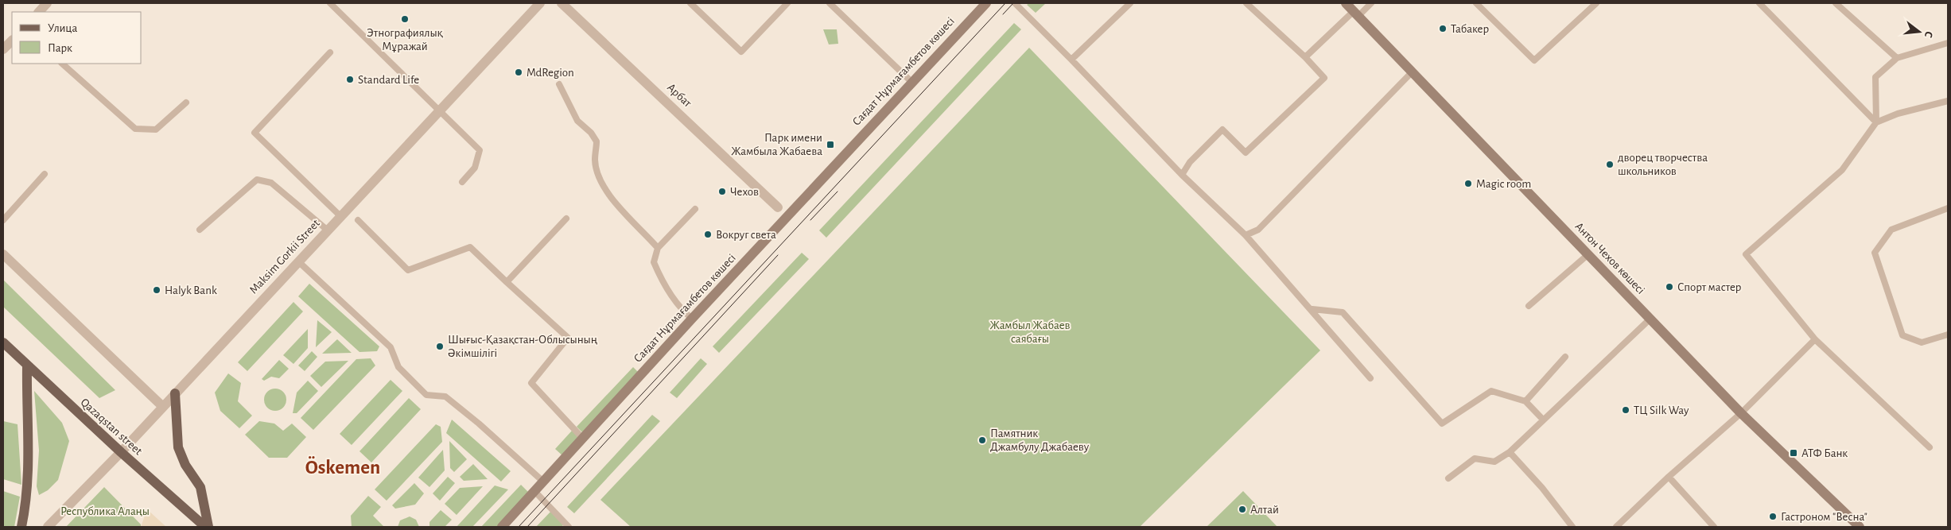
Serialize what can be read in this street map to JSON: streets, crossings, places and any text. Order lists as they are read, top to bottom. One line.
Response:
{"streets":{"main road":["Qazaqstan street"],"street":["Сағдат Нұрмағамбетов көшесі","Арбат","Maksim Gorkii Street","Антон Чехов көшесі"]},"crossings":[["Maksim Gorkii Street","Qazaqstan street"]],"districts":["Öskemen"],"parks":["Жамбыл Жабаев саябағы","Республика Алаңы"],"places":{"other":["Этнографиялық Мұражай","Табакер","MdRegion","Standard Life","дворец творчества школьников","Magic room","Чехов","Вокруг света","Спорт мастер","Halyk Bank","Шығыс-Қазақстан-Облысының Әкімшілігі","ТЦ Silk Way","Памятник Джамбулу Джабаеву","Алтай","Гастроном \"Весна\""],"transit":["Парк имени Жамбыла Жабаева","АТФ Банк"]},"legend":["Улица","Парк"],"north":"right"}
